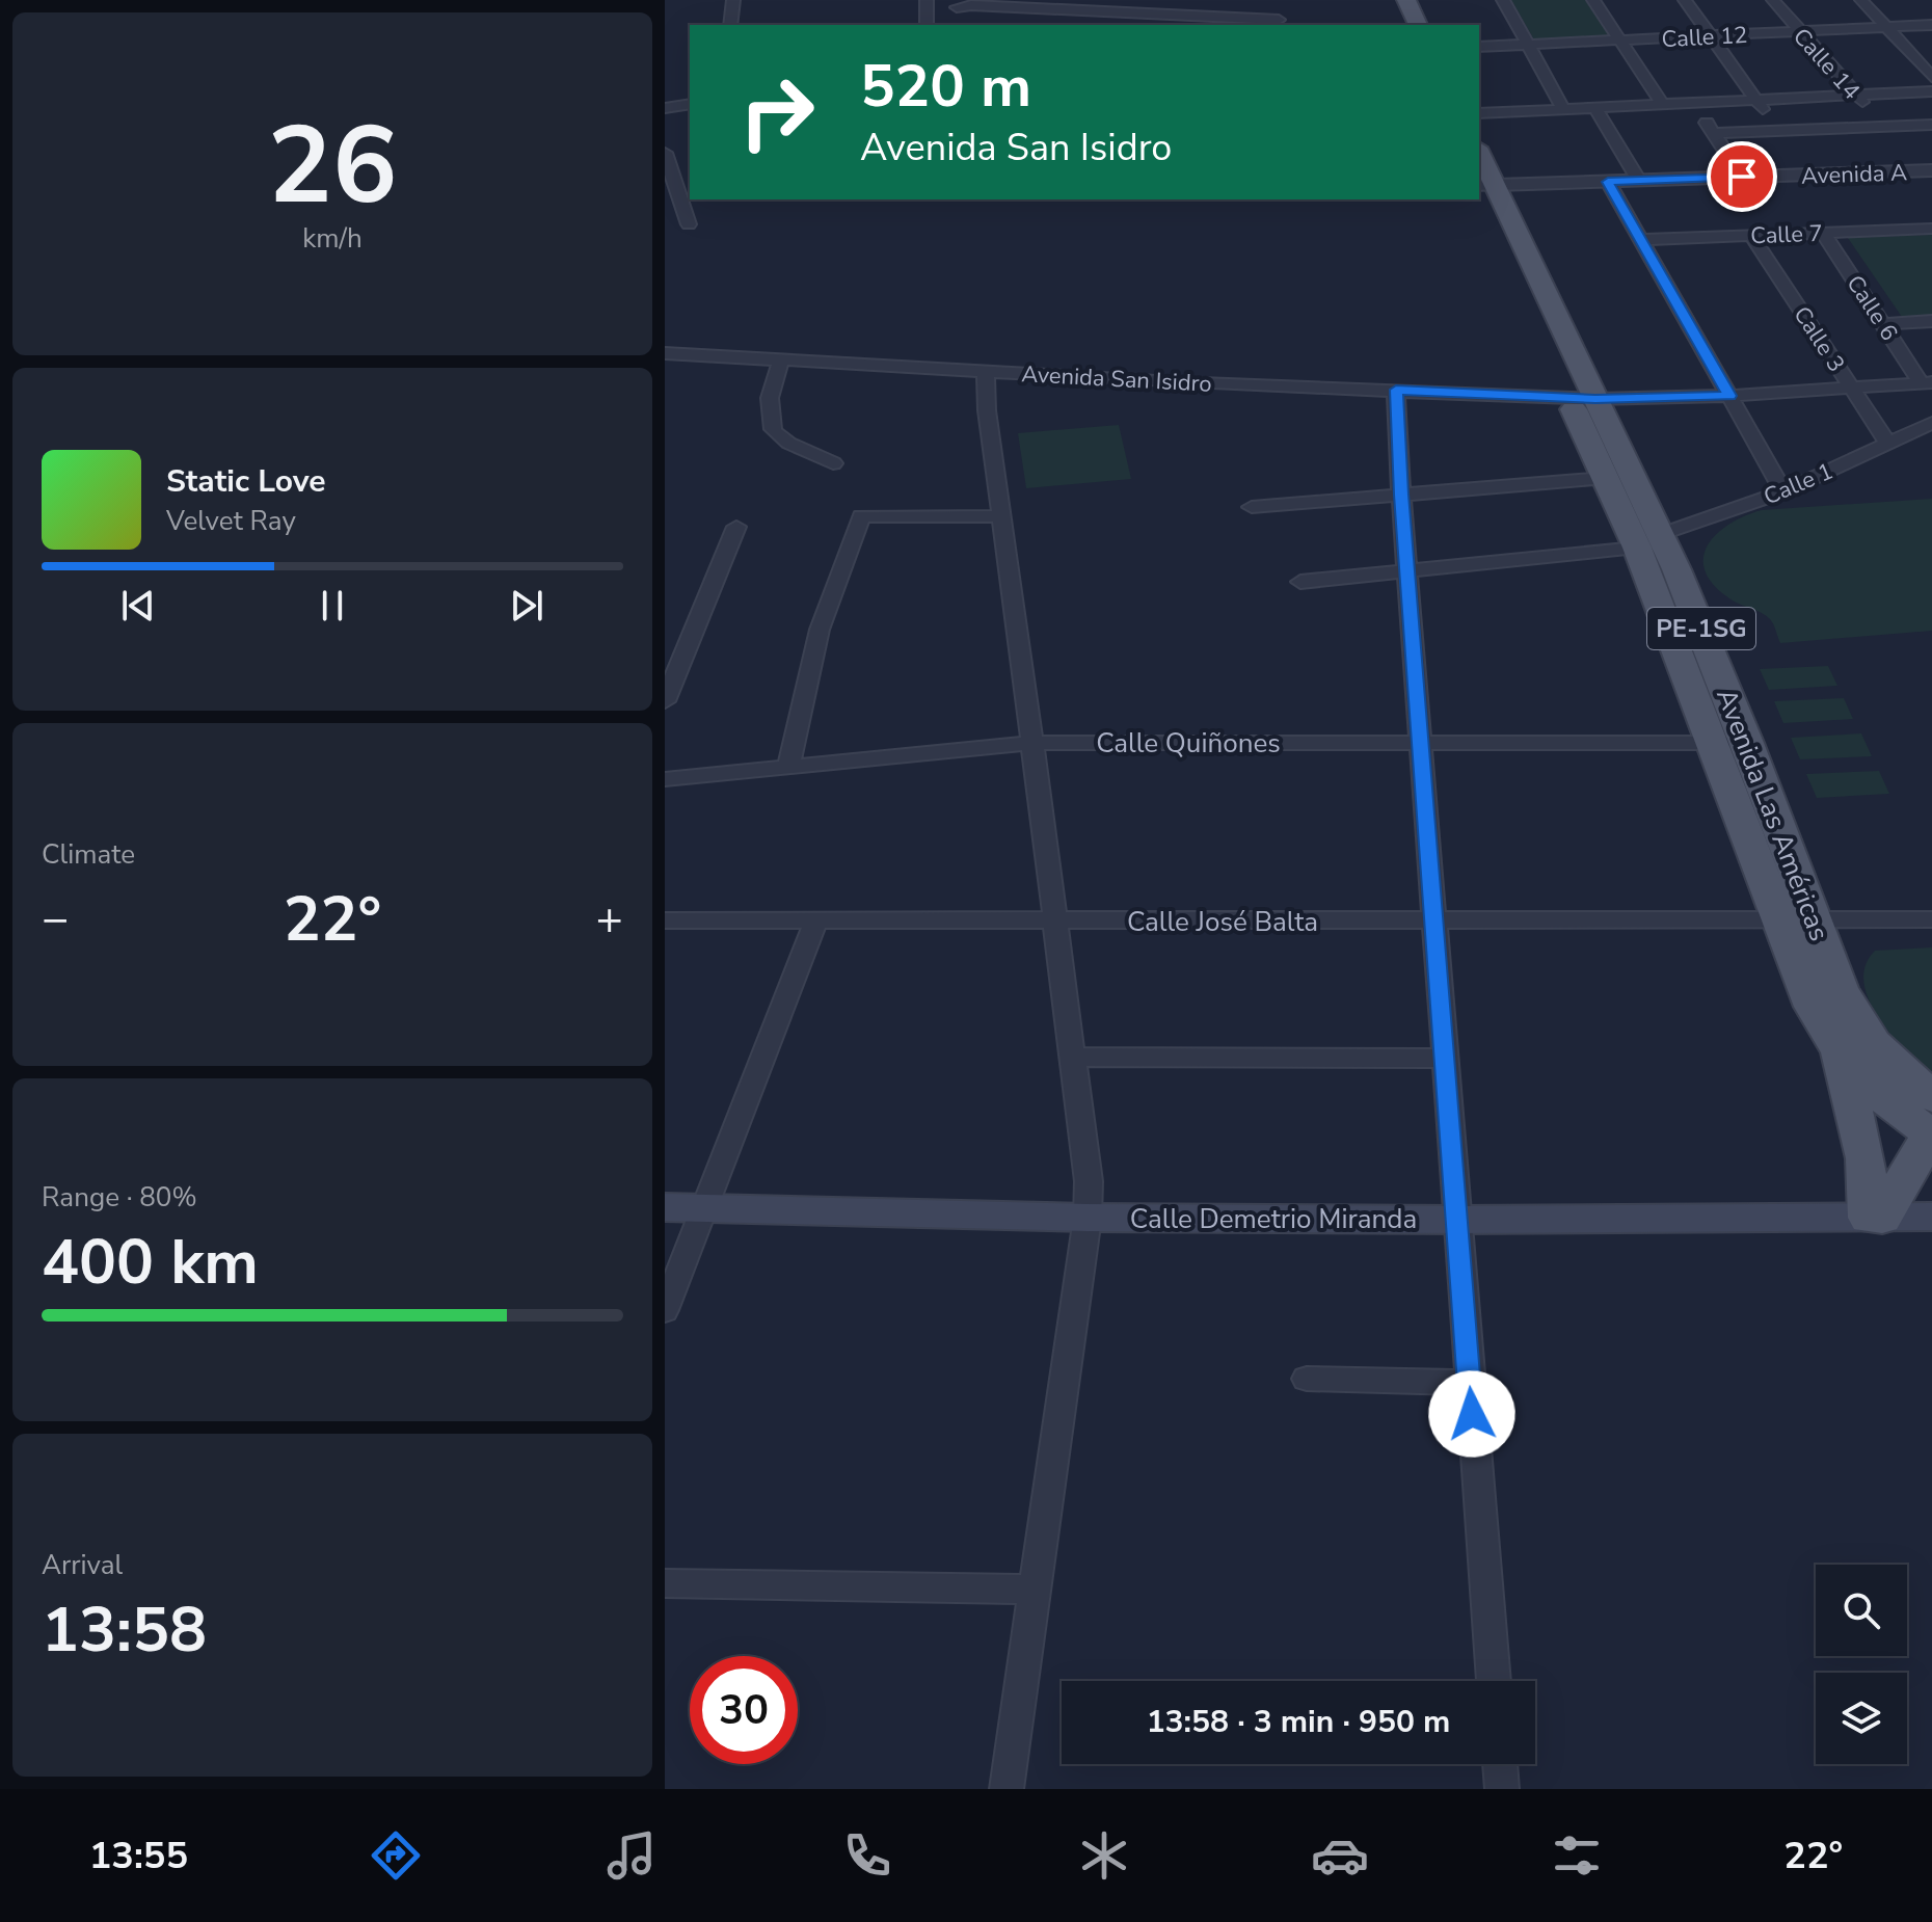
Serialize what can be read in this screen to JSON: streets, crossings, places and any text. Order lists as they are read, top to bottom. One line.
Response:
{"streets":{"main road":["PE-1SG","Avenida Las Américas","Calle Demetrio Miranda"],"street":["Calle 12","Calle 14","Avenida A","Calle 7","Calle 6","Calle 3","Avenida San Isidro","Calle 1","Calle Quiñones","Calle José Balta"]},"crossings":[["Calle 12","Calle 14"],["Avenida A","Avenida Las Américas"],["Calle 7","Calle 6"],["Calle 7","Calle 3"],["Calle 6","Avenida San Isidro"],["Calle 3","Avenida San Isidro"],["Calle 3","Calle 1"],["Avenida San Isidro","Avenida Las Américas"],["Calle 1","Avenida Las Américas"],["Calle Quiñones","Avenida Las Américas"],["Avenida Las Américas","Calle José Balta"]],"page":{"tile":[["26","km/h"],"Climate",["Range · 80%","400 km"],["Arrival","13:58"]],"turn":["520 m","Avenida San Isidro"],"song":["Static Love","Velvet Ray"],"heat":["−","22°","+"],"limit":"30","trip":"13:58 · 3 min · 950 m","tabs":["13:55","22°"]}}
